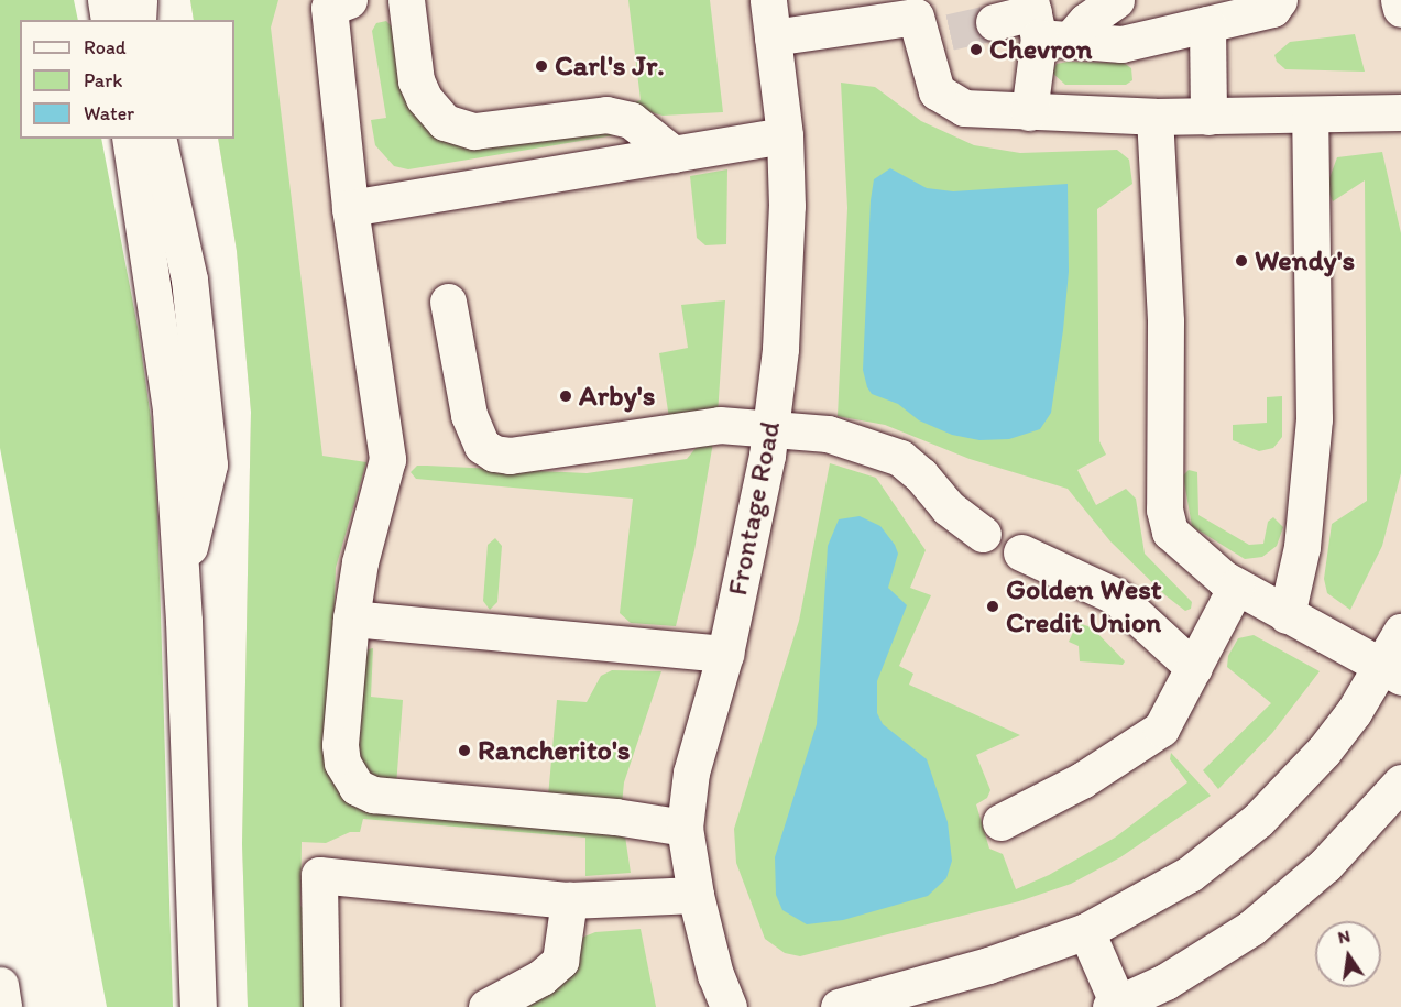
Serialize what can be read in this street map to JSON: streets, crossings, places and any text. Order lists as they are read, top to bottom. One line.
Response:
{"streets":{"main road":["Frontage Road"]},"places":["Chevron","Carl's Jr.","Wendy's","Arby's","Golden West Credit Union","Rancherito's"],"legend":["Road","Park","Water"],"north":"top"}
